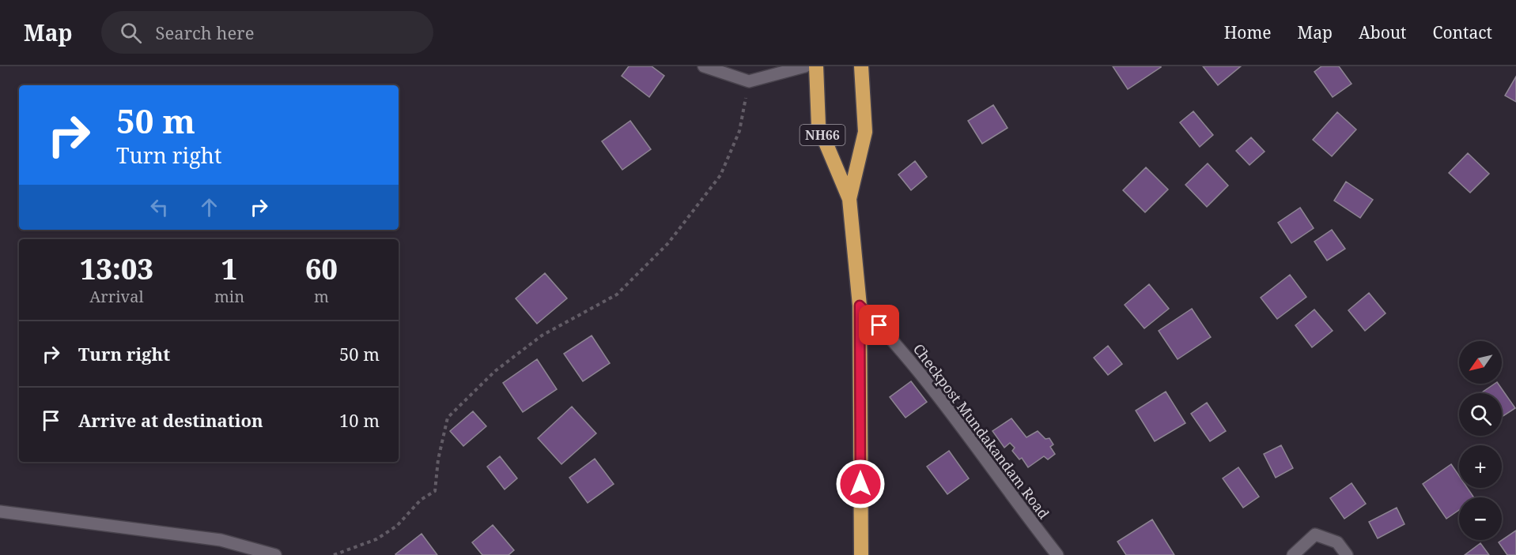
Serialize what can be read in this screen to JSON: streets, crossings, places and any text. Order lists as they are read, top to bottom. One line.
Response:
{"streets":{"highway":["NH66"],"street":["Checkpost Mundakandam Road"]},"crossings":[["NH66","Checkpost Mundakandam Road"]],"north":"bottom left","page":{"header":"Map","search":"Search here","nav":["Home","Map","About","Contact"],"turn":["50 m","Turn right"],"eta":["13:03","Arrival","1","min","60","m"],"list":[{"name":"Turn right","value":"50 m"},{"name":"Arrive at destination","value":"10 m"}],"map_buttons":["+","−"]}}
